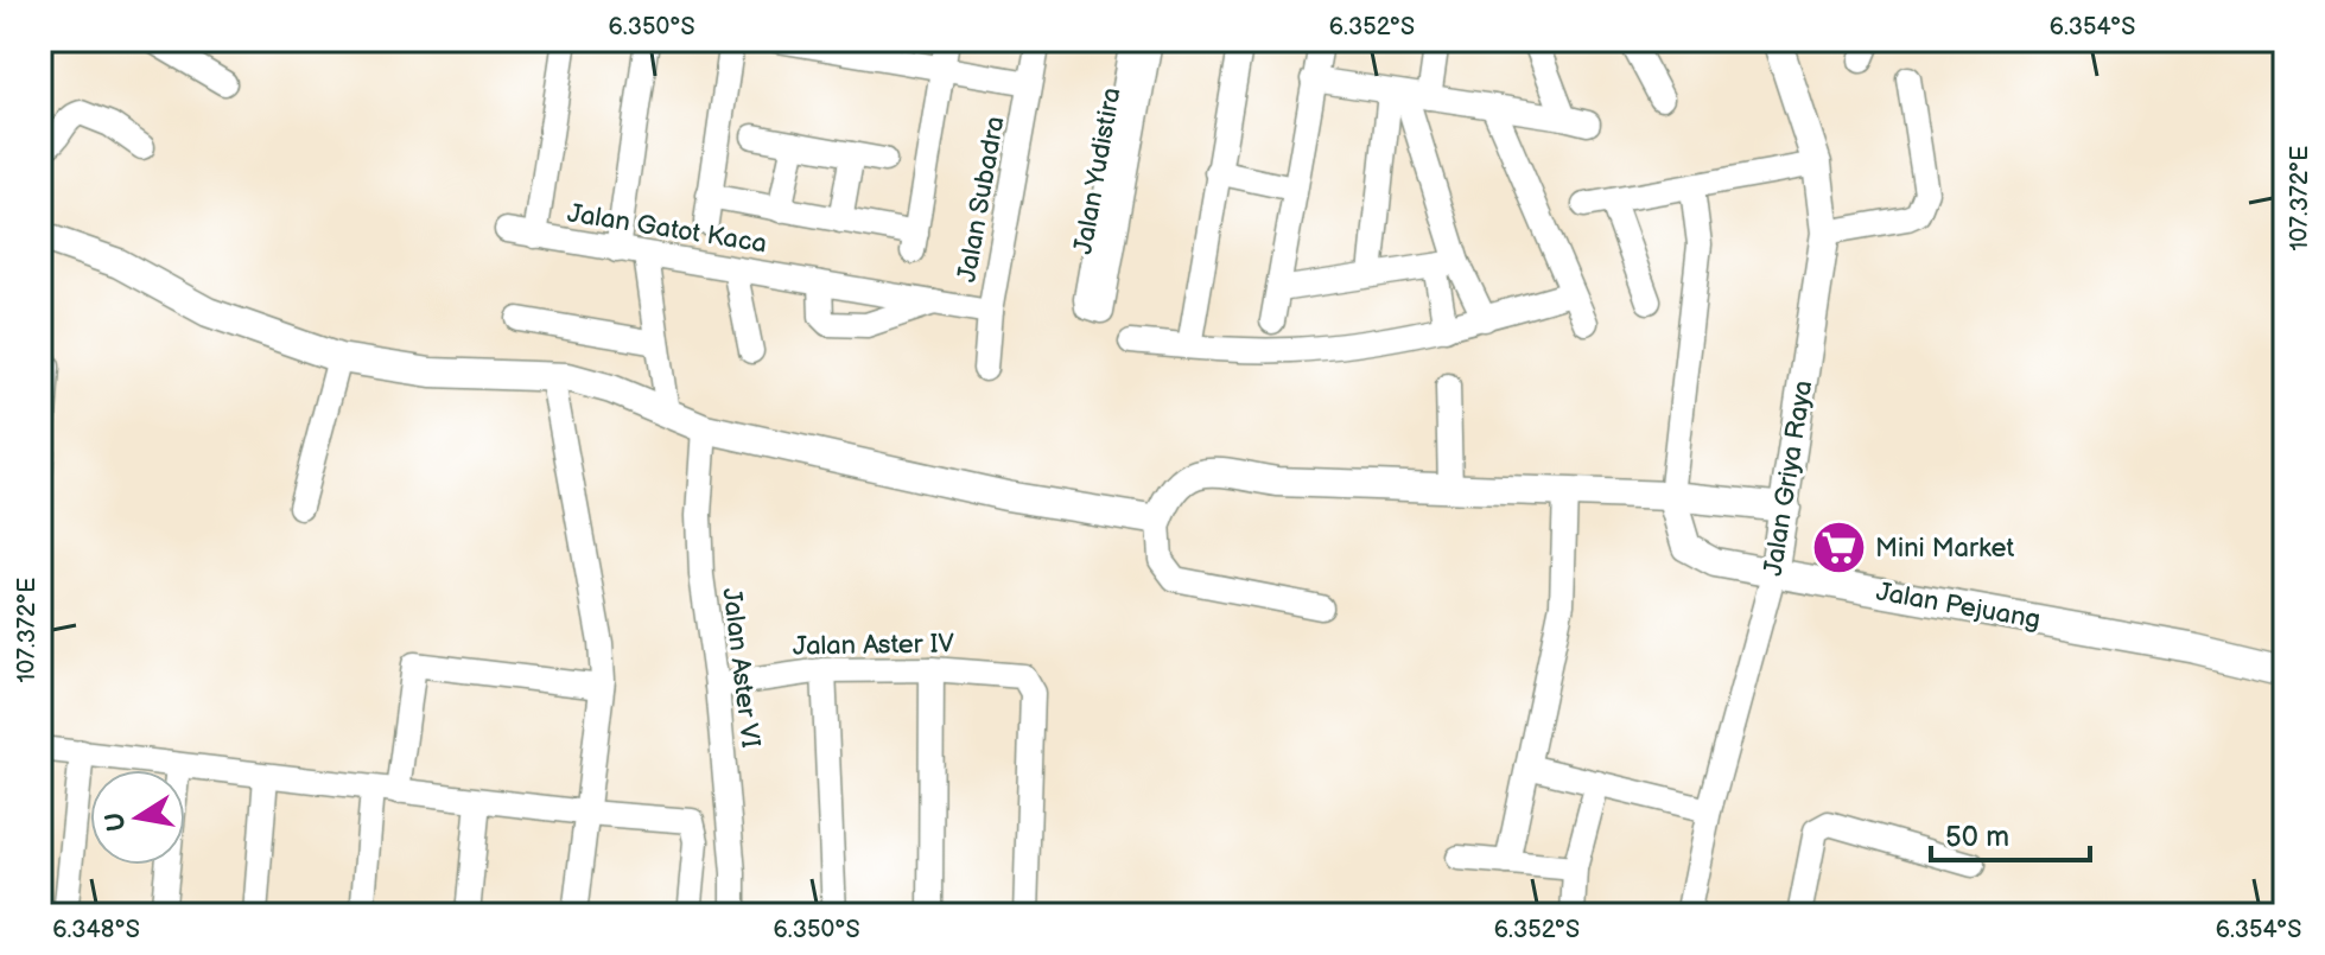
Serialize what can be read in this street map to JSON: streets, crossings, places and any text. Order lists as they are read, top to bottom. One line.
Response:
{"streets":{"street":["Jalan Yudistira","Jalan Subadra","Jalan Gatot Kaca","Jalan Griya Raya","Jalan Pejuang","Jalan Aster IV","Jalan Aster VI"]},"crossings":[["Jalan Subadra","Jalan Gatot Kaca"],["Jalan Griya Raya","Jalan Pejuang"],["Jalan Aster IV","Jalan Aster VI"]],"places":{"supermarket":["Mini Market"]},"scale_bar":"50 m","north":"left","coordinates":["6.350°S","6.352°S","6.354°S","107.372°E","6.348°S"]}
